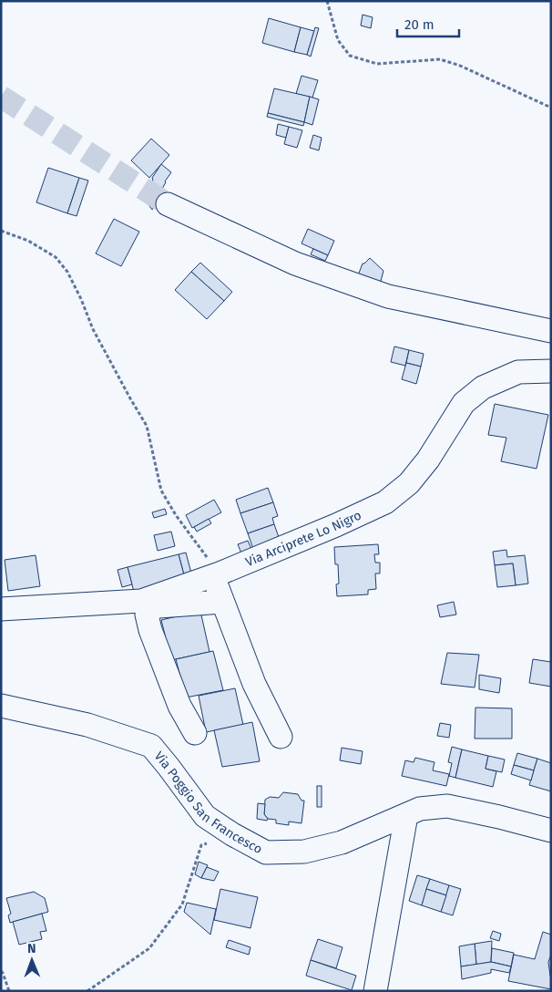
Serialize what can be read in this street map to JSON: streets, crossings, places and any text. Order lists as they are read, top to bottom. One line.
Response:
{"streets":{"street":["Via Arciprete Lo Nigro","Via Poggio San Francesco"]},"scale_bar":"20 m","north":"top"}
